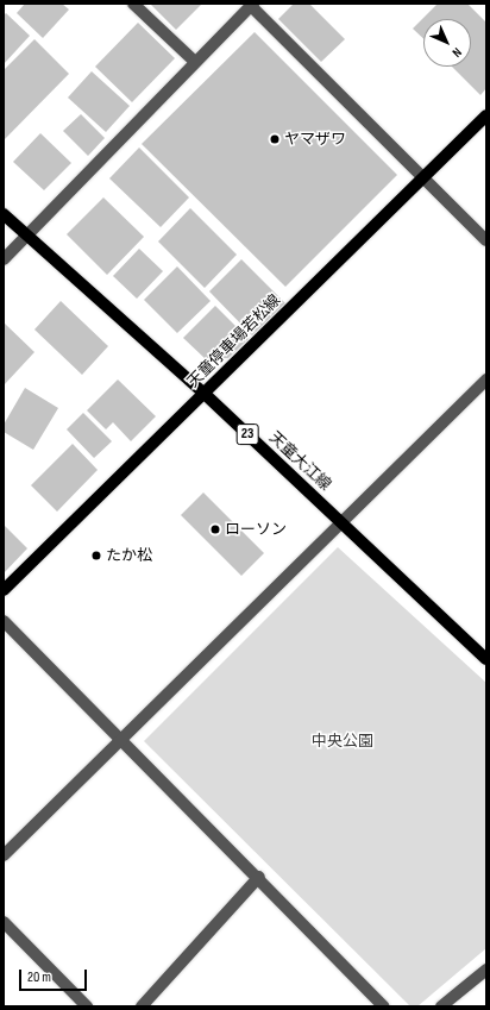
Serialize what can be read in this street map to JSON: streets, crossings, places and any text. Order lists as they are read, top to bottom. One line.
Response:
{"streets":{"main road":["天童停車場若松線","23","天童大江線"]},"crossings":[["天童停車場若松線","天童大江線"]],"parks":["中央公園"],"places":["ヤマザワ","ローソン","たか松"],"scale_bar":"20 m","north":"bottom right"}
